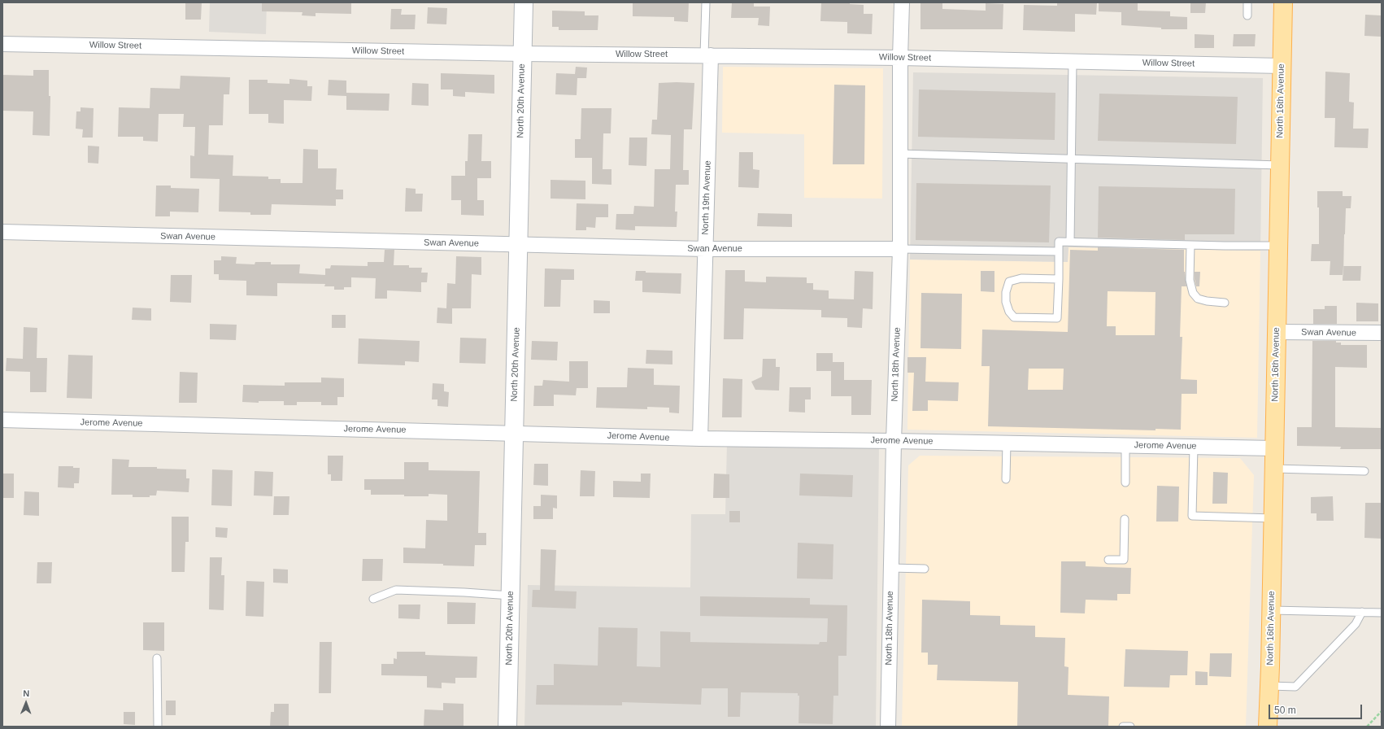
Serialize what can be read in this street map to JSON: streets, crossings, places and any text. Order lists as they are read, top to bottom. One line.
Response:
{"streets":{"main road":["North 16th Avenue"],"street":["Willow Street","North 20th Avenue","North 19th Avenue","Swan Avenue","North 18th Avenue","Jerome Avenue"]},"crossings":[["Willow Street","North 20th Avenue"],["Willow Street","North 16th Avenue"],["Willow Street","North 19th Avenue"],["Willow Street","North 18th Avenue"],["North 20th Avenue","Swan Avenue"],["North 20th Avenue","Jerome Avenue"],["North 16th Avenue","Swan Avenue"],["North 16th Avenue","Jerome Avenue"],["North 19th Avenue","Swan Avenue"],["North 19th Avenue","Jerome Avenue"],["Swan Avenue","North 18th Avenue"],["North 18th Avenue","Jerome Avenue"]],"scale_bar":"50 m","north":"top"}
